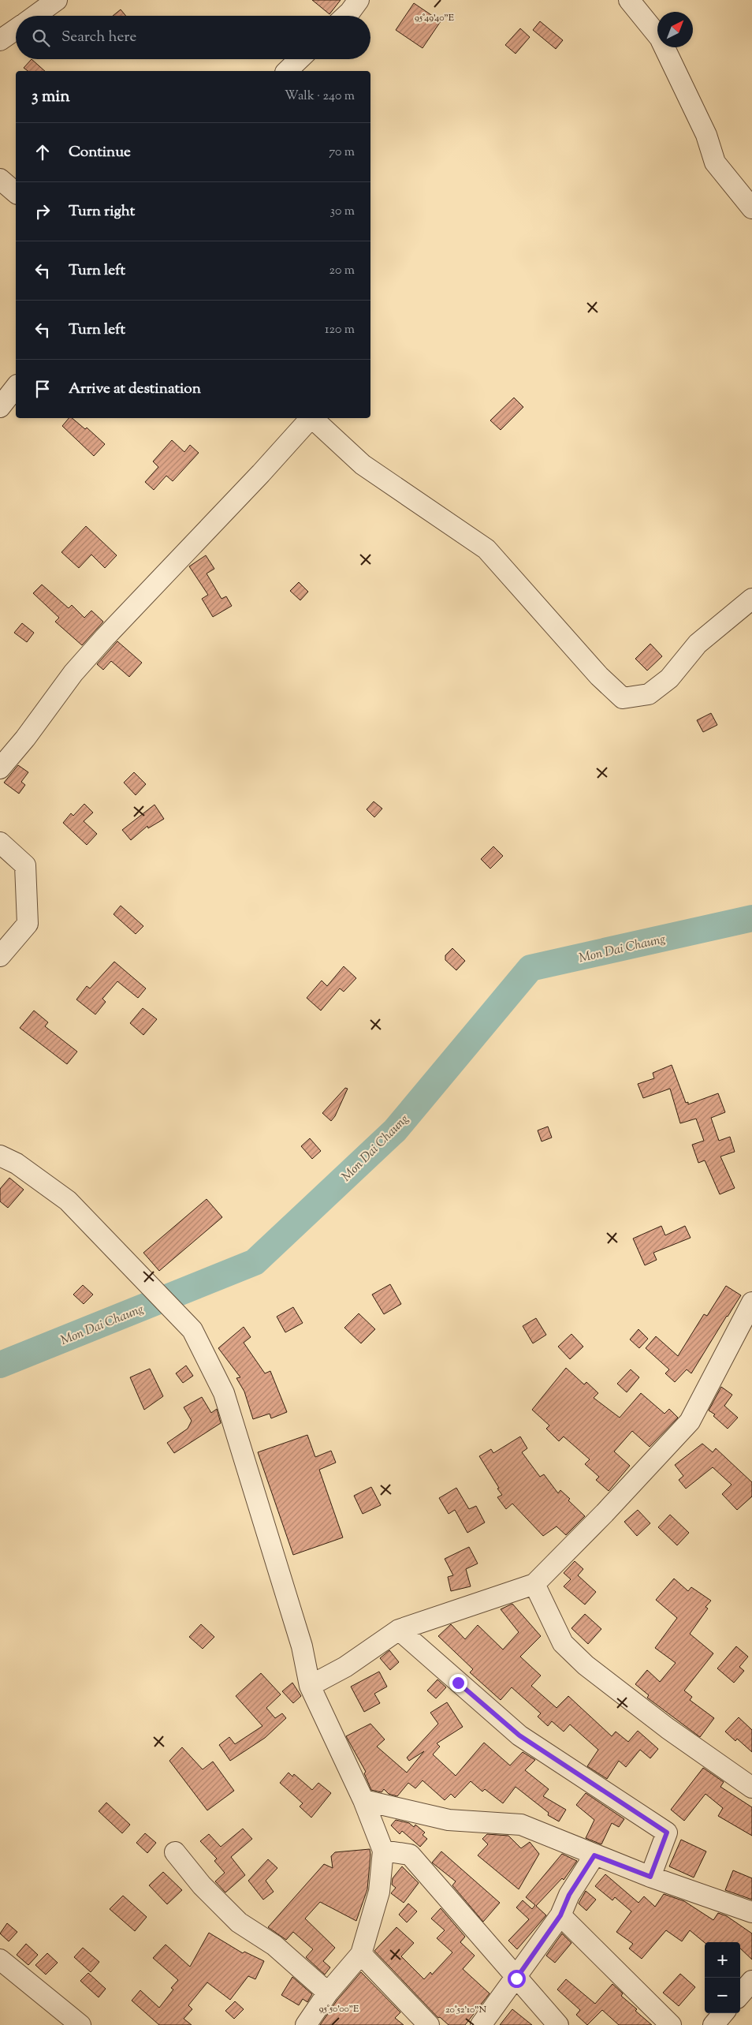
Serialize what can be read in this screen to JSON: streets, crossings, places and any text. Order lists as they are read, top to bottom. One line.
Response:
{"water":["Mon Dai Chaung"],"north":"top right","page":{"search":"Search here","heading":["3 min","Walk · 240 m"],"list":[["Continue","70 m"],["Turn right","30 m"],["Turn left","20 m"],["Turn left","120 m"],"Arrive at destination"],"map_buttons":["+","−"]},"coordinates":["95°49'40\"E","95°50'00\"E","20°52'10\"N"]}
